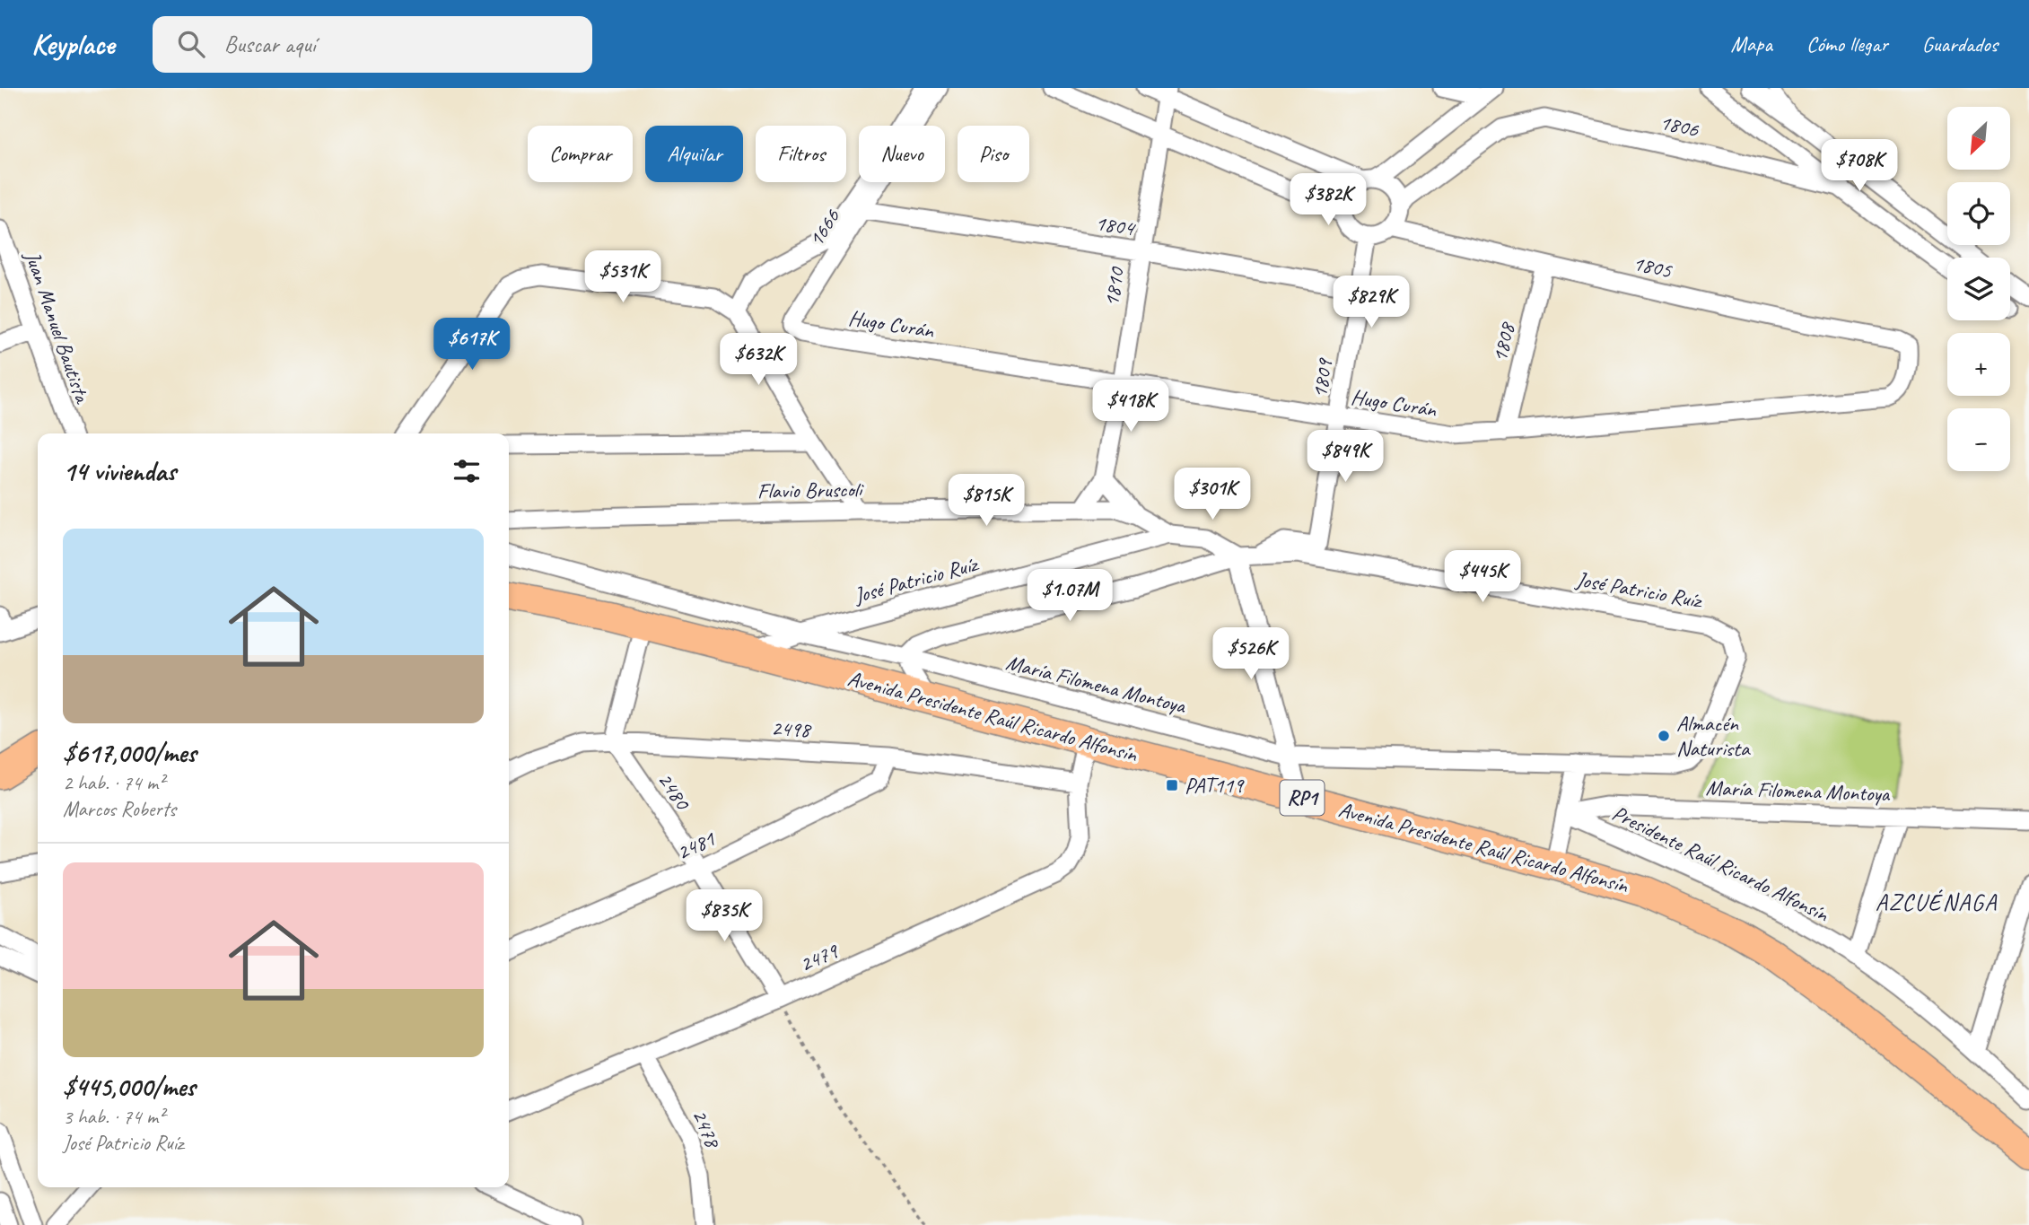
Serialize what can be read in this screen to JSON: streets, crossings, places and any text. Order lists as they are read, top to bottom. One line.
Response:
{"streets":{"main road":["Avenida Presidente Raúl Ricardo Alfonsín","RP1"],"street":["1806","1804","1666","1805","1810","Hugo Curán","Juan Manuel Bautista","1808","1809","Flavio Bruscoli","José Patricio Ruíz","María Filomena Montoya","2498","2480","2481","Presidente Raúl Ricardo Alfonsín","2479","2478"]},"crossings":[["1806","1805"],["1806","1809"],["1804","1666"],["1804","1810"],["1804","1809"],["1666","Hugo Curán"],["1805","Hugo Curán"],["1805","1808"],["1805","1809"],["1810","Hugo Curán"],["Hugo Curán","1808"],["Hugo Curán","1809"],["José Patricio Ruíz","María Filomena Montoya"],["José Patricio Ruíz","Avenida Presidente Raúl Ricardo Alfonsín"],["María Filomena Montoya","Presidente Raúl Ricardo Alfonsín"],["Avenida Presidente Raúl Ricardo Alfonsín","2479"],["2498","2480"],["2498","2481"],["2498","2479"],["2480","2481"],["2480","2479"],["2479","2478"]],"districts":["AZCUÉNAGA"],"places":{"other":["Almacén Naturista"],"transit":["PAT119"]},"north":"bottom left","page":{"header":"Keyplace","search":"Buscar aquí","nav":["Mapa","Cómo llegar","Guardados"],"map_buttons":["+","−"],"chip":["Comprar","Alquilar","Filtros","Nuevo","Piso"],"price":["$708K","$382K","$531K","$829K","$617K","$632K","$418K","$849K","$301K","$815K","$445K","$1.07M","$526K","$835K"],"heading":"14 viviendas","list":[{"name":"$617,000/mes","note":"2 hab. · 74 m² · Marcos Roberts"},{"name":"$445,000/mes","note":"3 hab. · 74 m² · José Patricio Ruíz"}]}}
